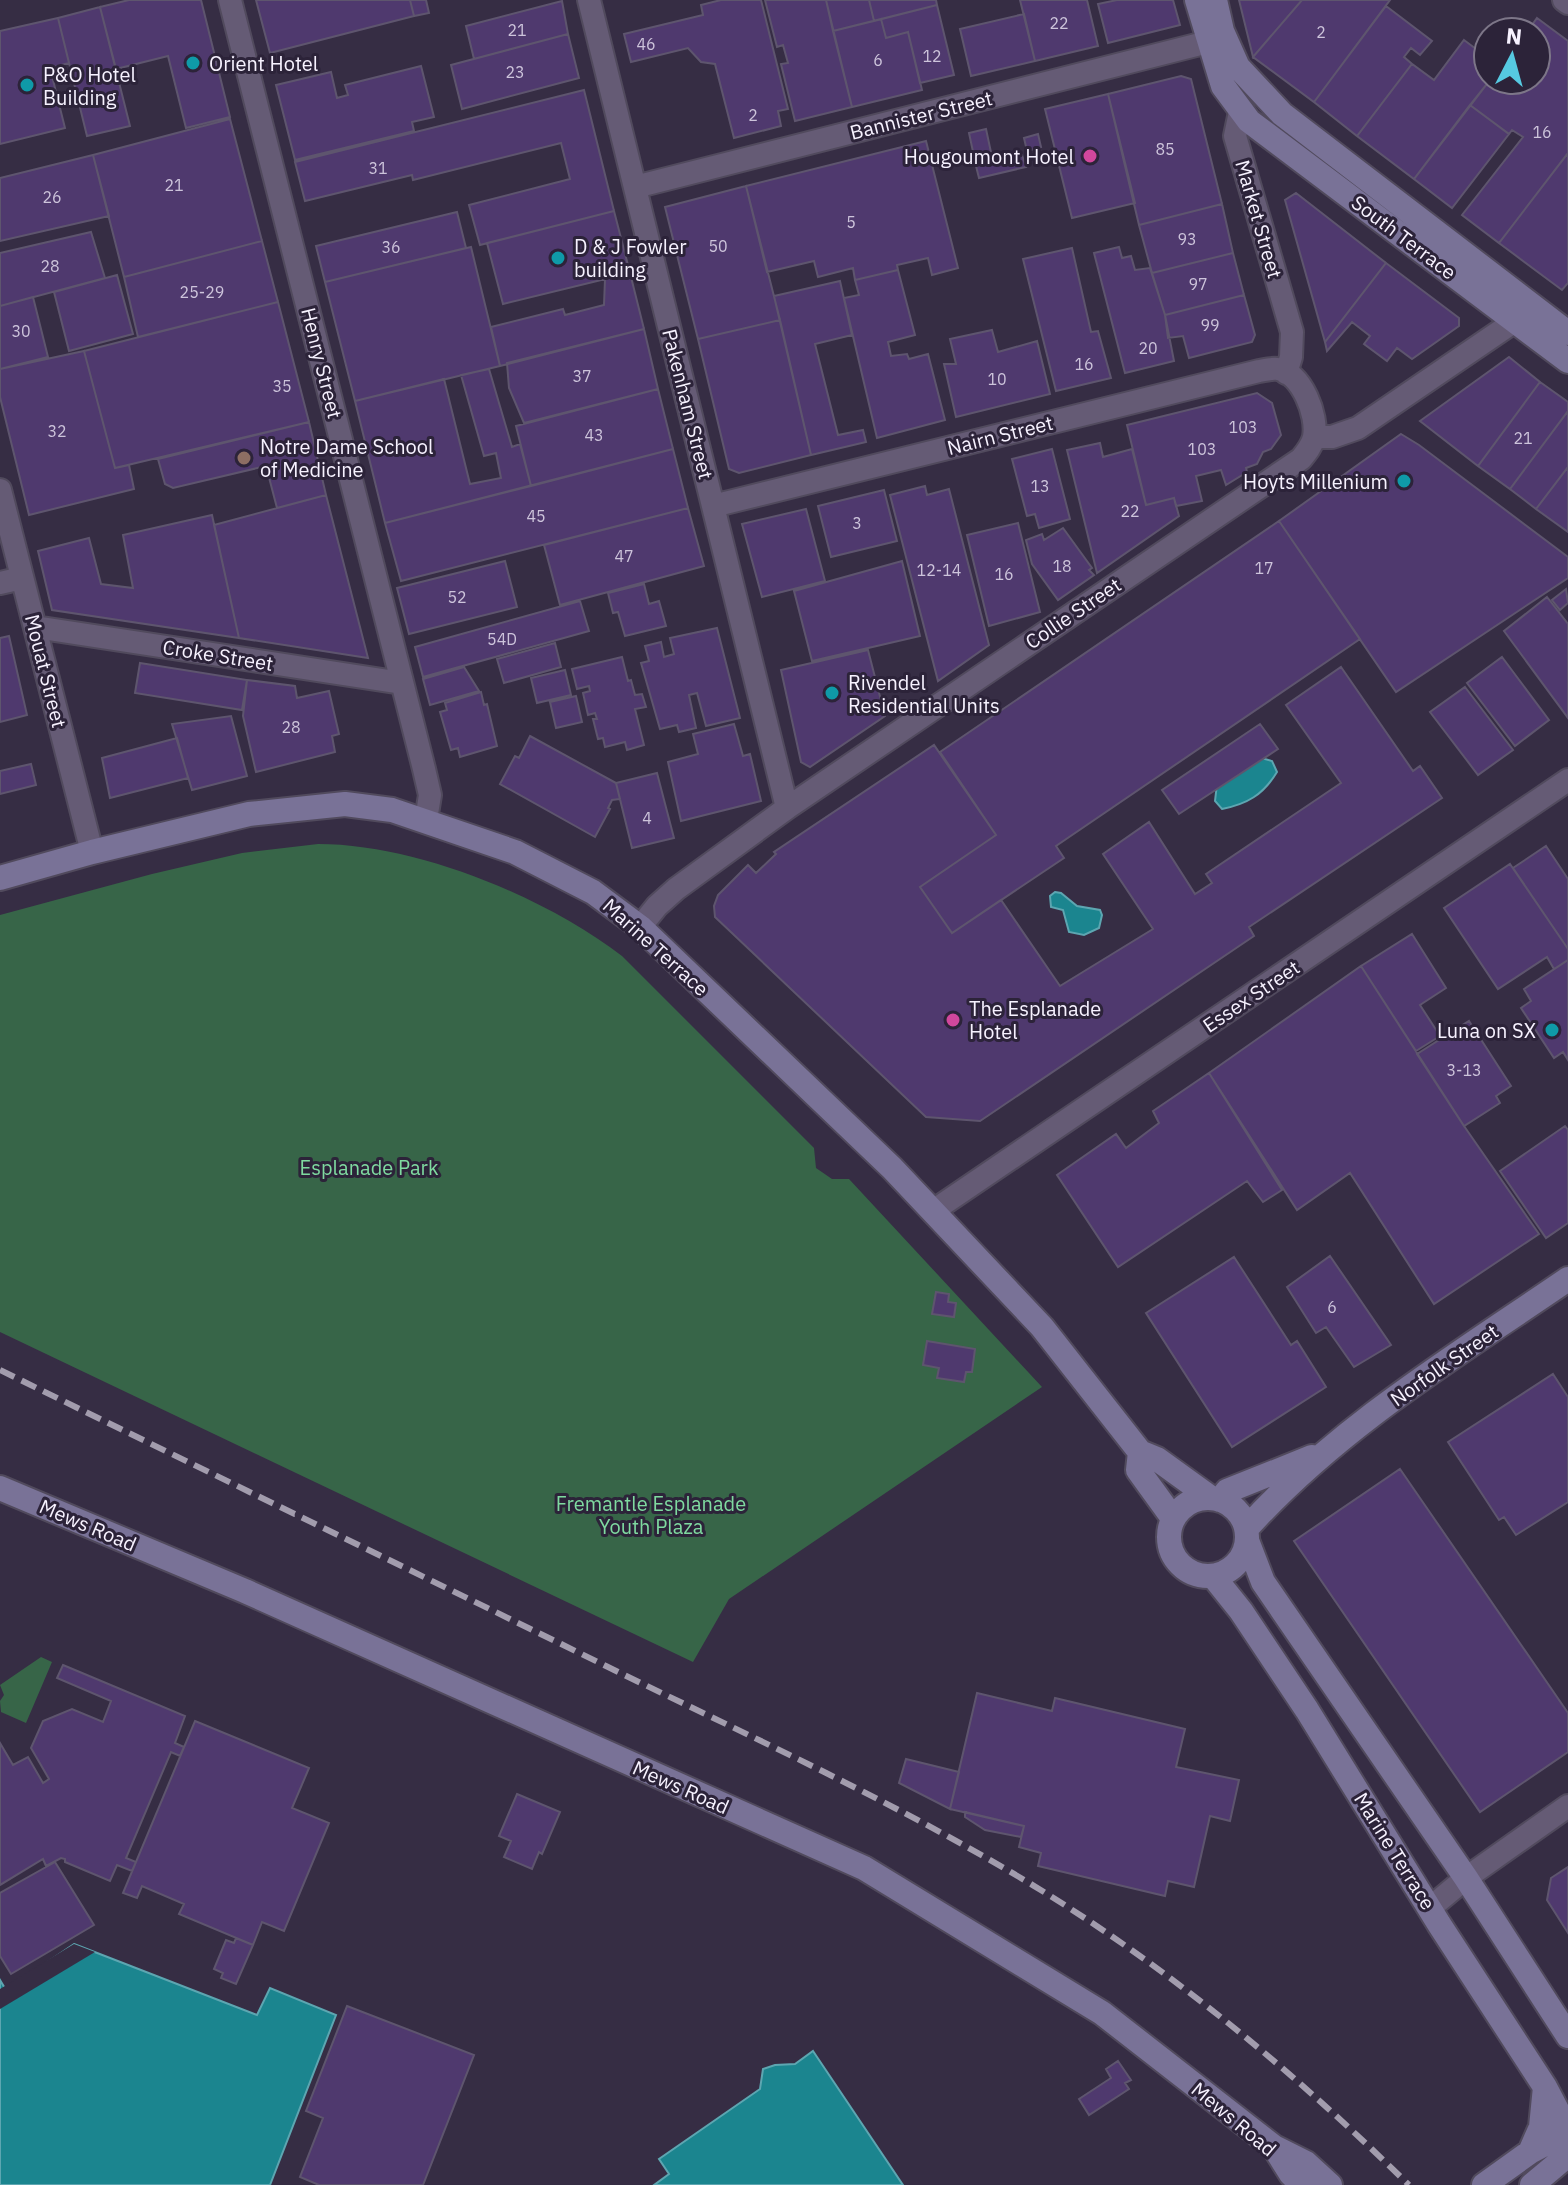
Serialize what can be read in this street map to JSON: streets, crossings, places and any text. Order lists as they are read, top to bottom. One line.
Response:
{"streets":{"street":["Bannister Street","Market Street","South Terrace","Henry Street","Pakenham Street","Nairn Street","Collie Street","Croke Street","Mouat Street","Marine Terrace","Essex Street","Norfolk Street","Mews Road"]},"crossings":[["Bannister Street","Pakenham Street"],["Market Street","South Terrace"],["Market Street","Nairn Street"],["Henry Street","Croke Street"],["Henry Street","Marine Terrace"],["Pakenham Street","Nairn Street"],["Pakenham Street","Collie Street"],["Collie Street","Marine Terrace"],["Croke Street","Mouat Street"],["Mouat Street","Marine Terrace"],["Marine Terrace","Essex Street"],["Marine Terrace","Norfolk Street"]],"parks":["Esplanade Park","Fremantle Esplanade Youth Plaza"],"places":["Orient Hotel","P&O Hotel Building","Hougoumont Hotel","D & J Fowler building","Notre Dame School of Medicine","Hoyts Millenium","Rivendel Residential Units","The Esplanade Hotel","Luna on SX"],"house_numbers":["22","21","2","46","12","6","23","2","16","85","31","21","26","5","93","50","36","28","97","25-29","99","30","20","16","37","10","35","103","32","43","21","103","13","22","45","3","47","18","17","12-14","16","52","54D","28","4","3-13","6"],"north":"top"}
